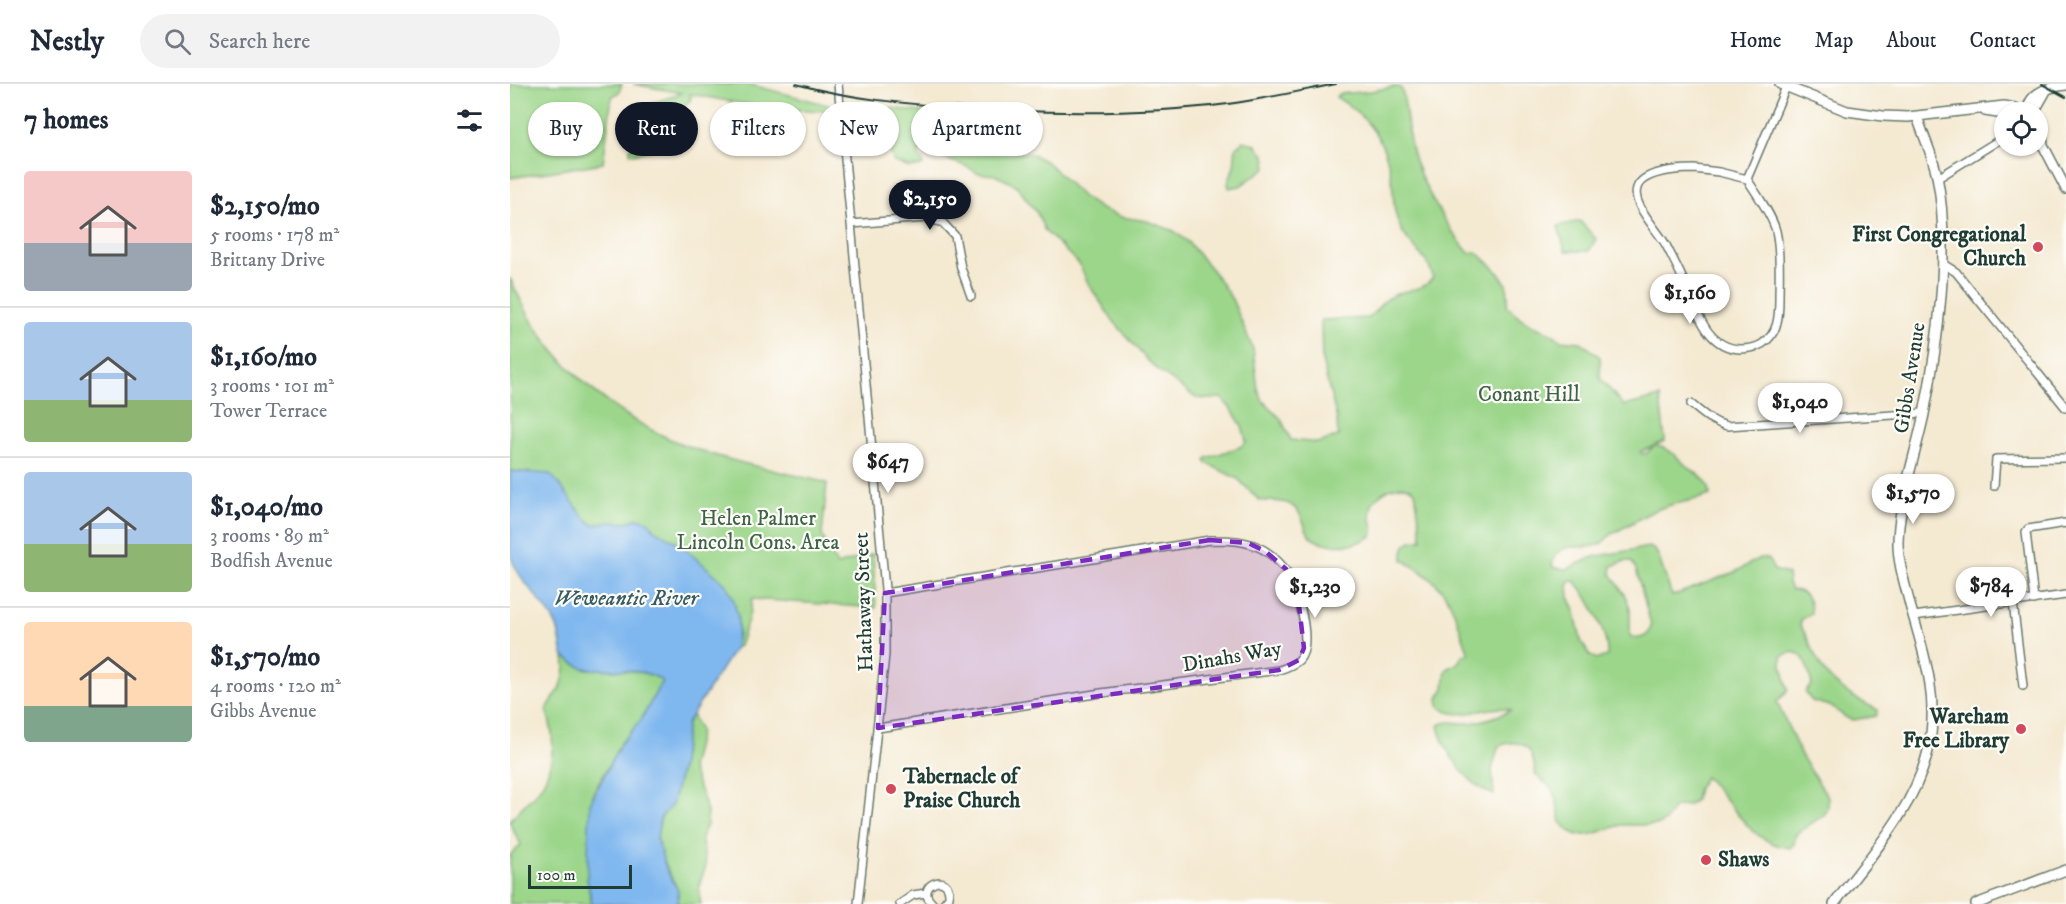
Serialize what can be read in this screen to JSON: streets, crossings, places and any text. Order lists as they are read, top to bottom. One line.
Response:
{"streets":{"main road":["Gibbs Avenue"],"street":["Hathaway Street","Dinahs Way"]},"crossings":[["Hathaway Street","Dinahs Way"]],"water":["Weweantic River"],"parks":["Conant Hill","Helen Palmer Lincoln Cons. Area"],"places":["First Congregational Church","Wareham Free Library","Tabernacle of Praise Church","Shaws"],"scale_bar":"100 m","page":{"header":"Nestly","search":"Search here","nav":["Home","Map","About","Contact"],"heading":"7 homes","chip":["Buy","Rent","Filters","New","Apartment"],"list":[{"name":"$2,150/mo","note":"5 rooms · 178 m² · Brittany Drive"},{"name":"$1,160/mo","note":"3 rooms · 101 m² · Tower Terrace"},{"name":"$1,040/mo","note":"3 rooms · 89 m² · Bodfish Avenue"},{"name":"$1,570/mo","note":"4 rooms · 120 m² · Gibbs Avenue"}],"price":["$2,150","$1,160","$1,040","$647","$1,570","$784","$1,230"],"scale":"100 m"}}
